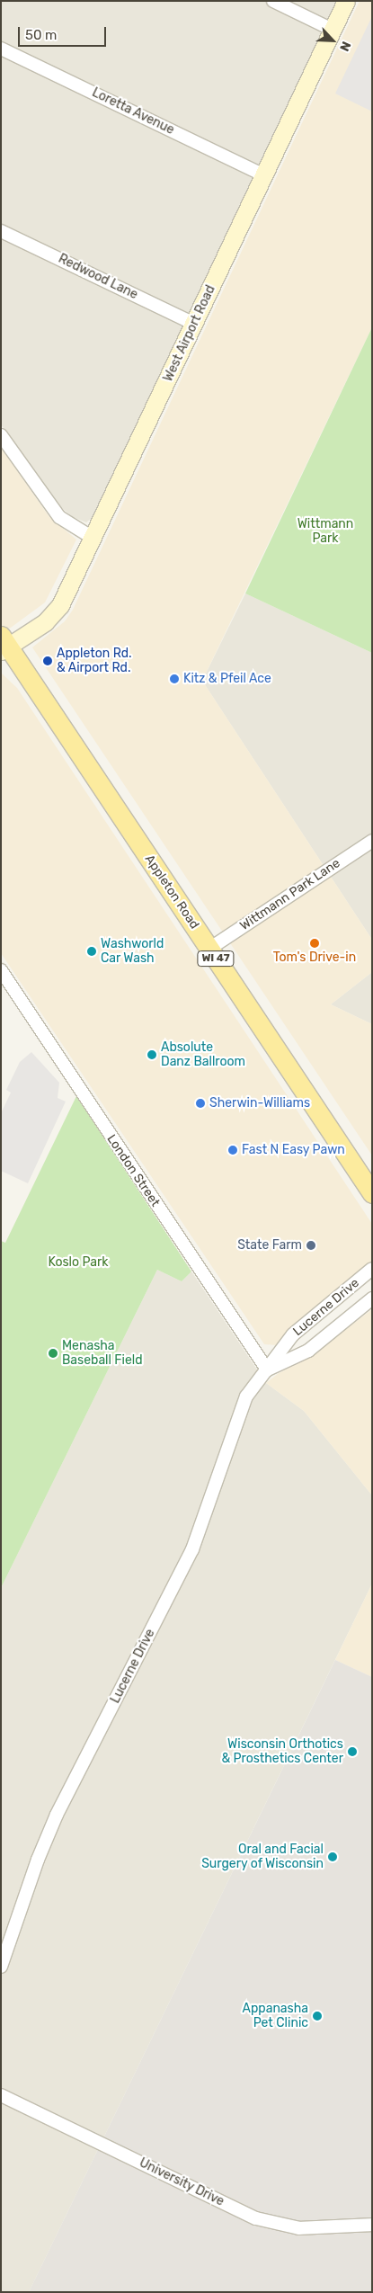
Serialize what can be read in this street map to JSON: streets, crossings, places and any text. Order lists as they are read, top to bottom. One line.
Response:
{"streets":{"main road":["Appleton Road","WI 47"],"street":["Loretta Avenue","Redwood Lane","West Airport Road","Wittmann Park Lane","London Street","Lucerne Drive","University Drive"]},"crossings":[["Loretta Avenue","West Airport Road"],["Redwood Lane","West Airport Road"],["West Airport Road","Appleton Road"],["Appleton Road","Wittmann Park Lane"],["London Street","Lucerne Drive"]],"parks":["Wittmann Park","Koslo Park"],"places":["Appleton Rd. & Airport Rd.","Kitz & Pfeil Ace","Tom's Drive-in","Washworld Car Wash","Absolute Danz Ballroom","Sherwin-Williams","Fast N Easy Pawn","State Farm","Menasha Baseball Field","Wisconsin Orthotics & Prosthetics Center","Oral and Facial Surgery of Wisconsin","Appanasha Pet Clinic"],"scale_bar":"50 m","north":"bottom right"}
